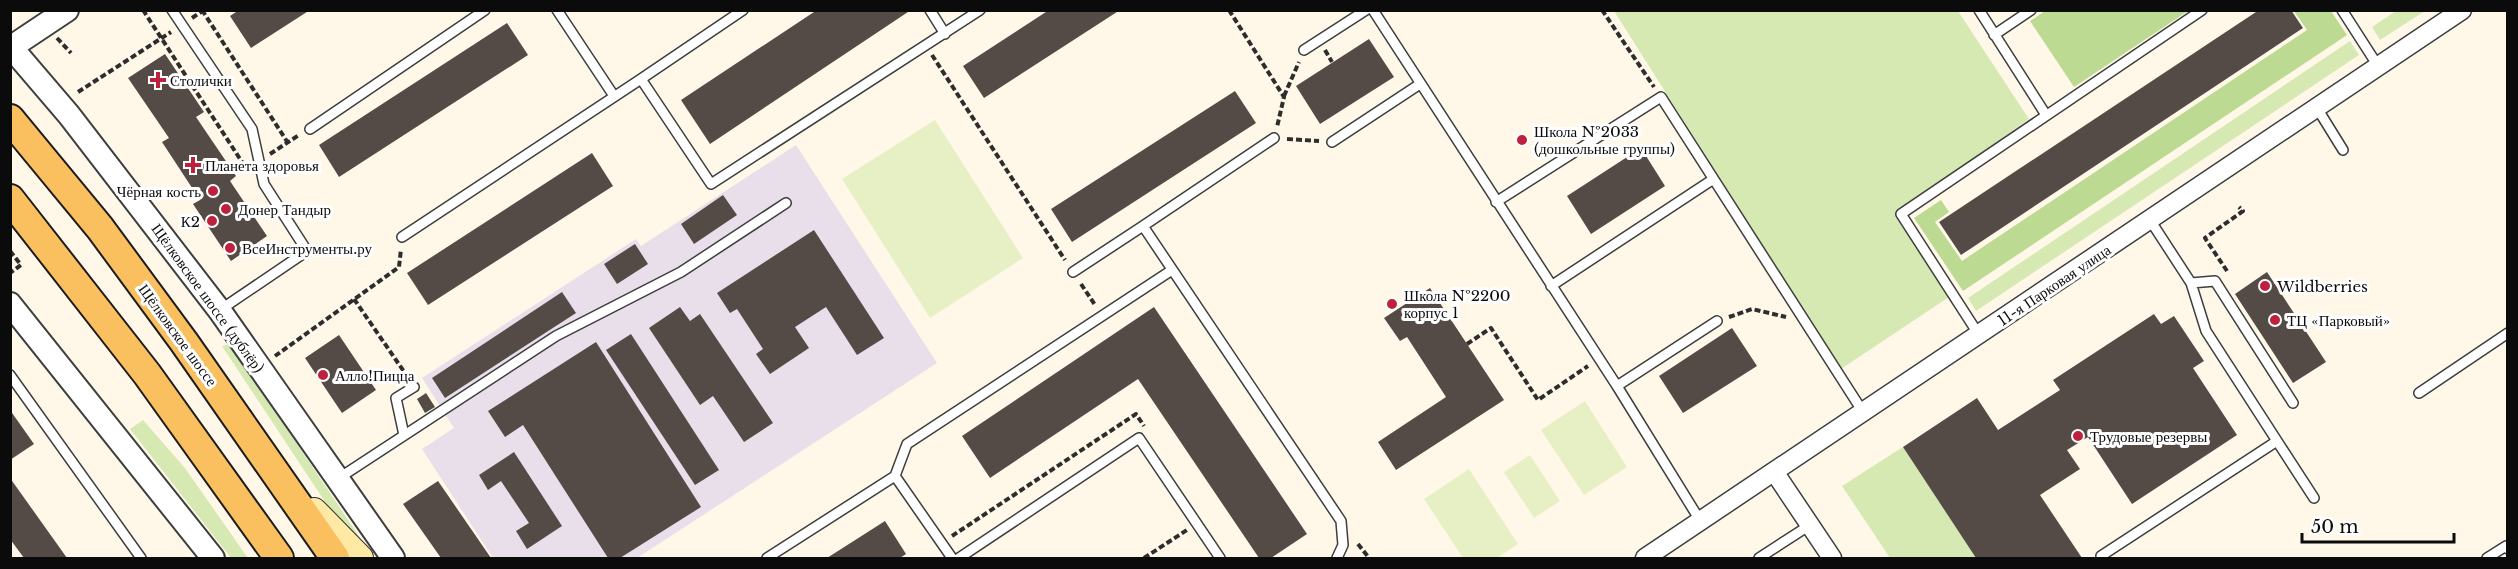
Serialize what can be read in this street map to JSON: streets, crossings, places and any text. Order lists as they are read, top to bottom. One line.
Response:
{"streets":{"main road":["Щёлковское шоссе"],"street":["11-я Парковая улица","Щёлковское шоссе (дублёр)"]},"places":{"health":["Столички","Планета здоровья"],"other":["Школа №2033 (дошкольные группы)","Чёрная кость","Донер Тандыр","К2","ВсеИнструменты.ру","Wildberries","Школа №2200 корпус 1","ТЦ «Парковый»","Алло!Пицца","Трудовые резервы"]},"scale_bar":"50 m"}
